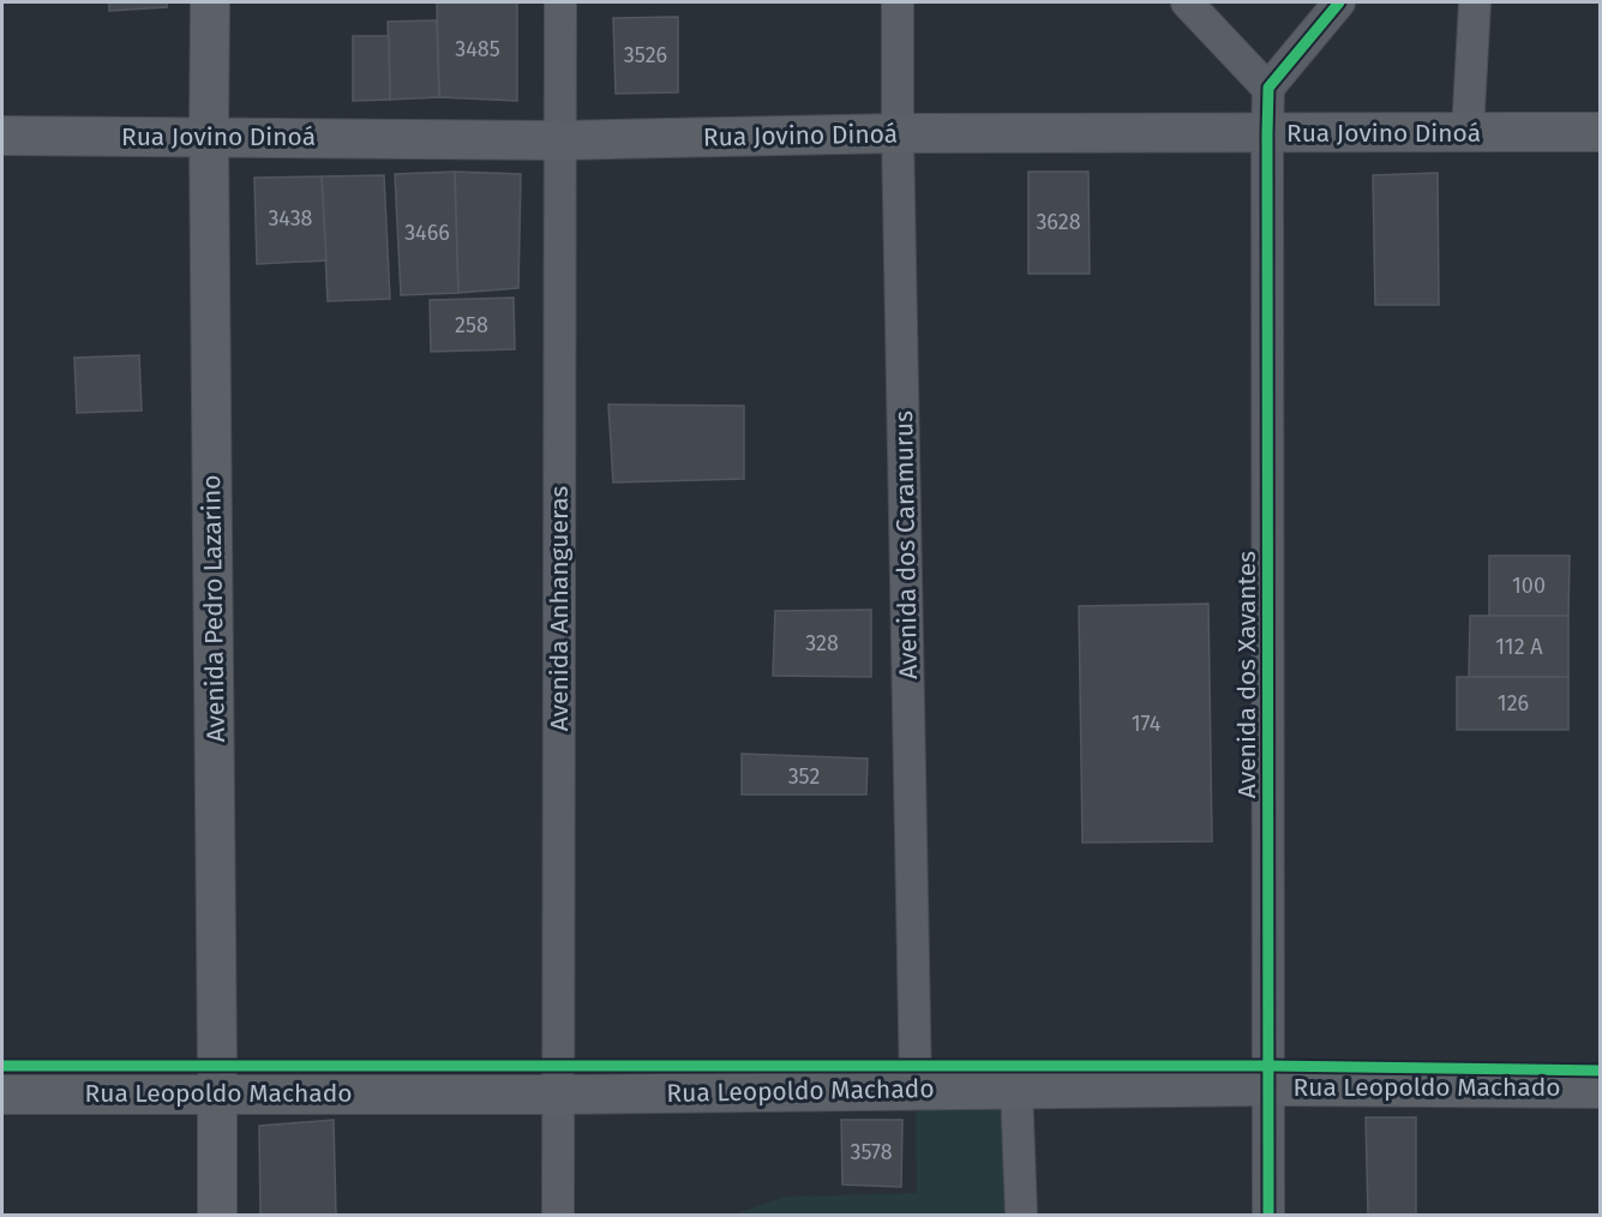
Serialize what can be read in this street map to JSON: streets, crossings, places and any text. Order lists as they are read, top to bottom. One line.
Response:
{"streets":{"main road":["Rua Jovino Dinoá","Avenida Pedro Lazarino","Rua Leopoldo Machado"],"street":["Avenida dos Caramurus","Avenida Anhangueras","Avenida dos Xavantes"]},"crossings":[["Rua Jovino Dinoá","Avenida dos Caramurus"],["Rua Jovino Dinoá","Avenida Pedro Lazarino"],["Rua Jovino Dinoá","Avenida Anhangueras"],["Rua Jovino Dinoá","Avenida dos Xavantes"],["Avenida dos Caramurus","Rua Leopoldo Machado"],["Avenida Pedro Lazarino","Rua Leopoldo Machado"],["Avenida Anhangueras","Rua Leopoldo Machado"],["Avenida dos Xavantes","Rua Leopoldo Machado"]],"house_numbers":["3485","3526","3438","3628","3466","258","100","328","112 A","126","174","352","3578"]}
